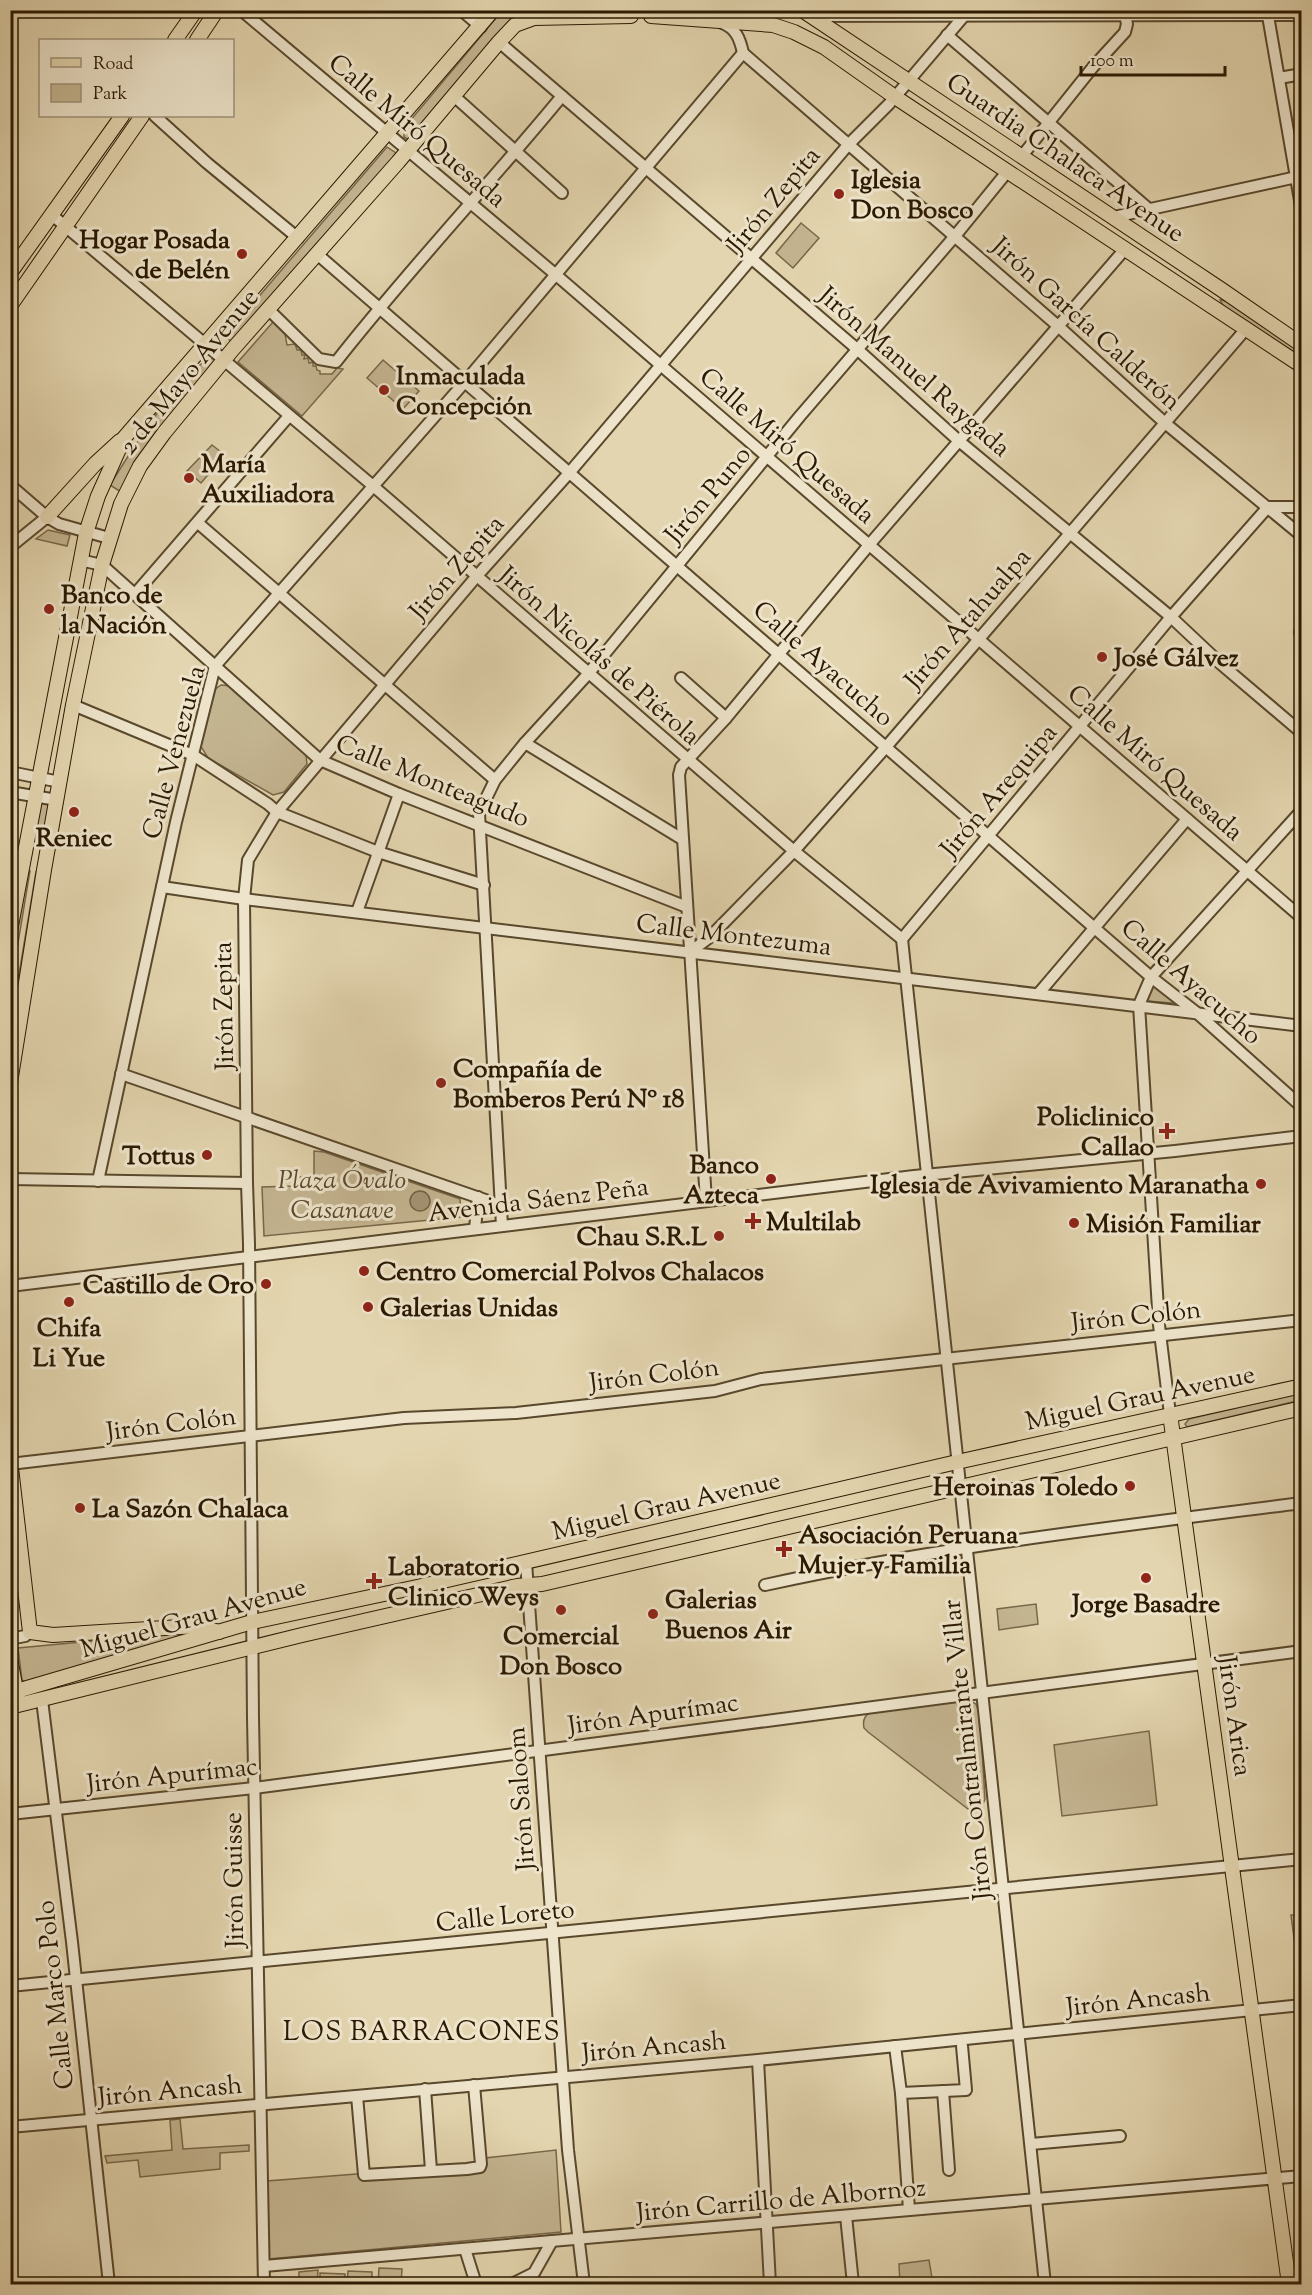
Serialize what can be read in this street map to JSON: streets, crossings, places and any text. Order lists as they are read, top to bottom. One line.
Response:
{"streets":{"main road":["Guardia Chalaca Avenue","2 de Mayo Avenue","Miguel Grau Avenue","Jirón Arica"],"street":["Calle Miró Quesada","Jirón Zepita","Jirón García Calderón","Jirón Manuel Raygada","Jirón Puno","Jirón Atahualpa","Jirón Nicolás de Piérola","Calle Ayacucho","Calle Venezuela","Calle Monteagudo","Jirón Arequipa","Calle Montezuma","Avenida Sáenz Peña","Jirón Colón","Jirón Apurímac","Jirón Contralmirante Villar","Jirón Saloom","Jirón Guisse","Calle Loreto","Calle Marco Polo","Jirón Ancash","Jirón Carrillo de Albornoz"]},"crossings":[["Calle Miró Quesada","Jirón Zepita"],["Calle Miró Quesada","2 de Mayo Avenue"],["Calle Miró Quesada","Jirón Puno"],["Calle Miró Quesada","Jirón Atahualpa"],["Calle Miró Quesada","Calle Venezuela"],["Calle Miró Quesada","Jirón Arequipa"],["Guardia Chalaca Avenue","Jirón Zepita"],["Guardia Chalaca Avenue","Jirón Puno"],["Guardia Chalaca Avenue","Jirón Atahualpa"],["Jirón Zepita","Jirón García Calderón"],["Jirón Zepita","Jirón Manuel Raygada"],["Jirón Zepita","Jirón Nicolás de Piérola"],["Jirón Zepita","Calle Ayacucho"],["Jirón Zepita","Calle Monteagudo"],["Jirón Zepita","Calle Montezuma"],["Jirón Zepita","Avenida Sáenz Peña"],["Jirón Zepita","Jirón Guisse"],["Jirón García Calderón","Jirón Puno"],["Jirón García Calderón","Jirón Atahualpa"],["Jirón García Calderón","Calle Venezuela"],["Jirón García Calderón","Jirón Arequipa"],["2 de Mayo Avenue","Jirón Manuel Raygada"],["2 de Mayo Avenue","Jirón Nicolás de Piérola"],["2 de Mayo Avenue","Calle Ayacucho"],["2 de Mayo Avenue","Calle Monteagudo"],["Jirón Manuel Raygada","Jirón Puno"],["Jirón Manuel Raygada","Jirón Atahualpa"],["Jirón Manuel Raygada","Calle Venezuela"],["Jirón Manuel Raygada","Jirón Arequipa"],["Jirón Puno","Jirón Nicolás de Piérola"],["Jirón Puno","Calle Ayacucho"],["Jirón Puno","Calle Monteagudo"],["Jirón Puno","Calle Montezuma"],["Jirón Puno","Avenida Sáenz Peña"],["Jirón Atahualpa","Jirón Nicolás de Piérola"],["Jirón Atahualpa","Calle Ayacucho"],["Jirón Atahualpa","Calle Montezuma"],["Jirón Nicolás de Piérola","Calle Venezuela"],["Jirón Nicolás de Piérola","Jirón Arequipa"],["Jirón Nicolás de Piérola","Jirón Contralmirante Villar"],["Calle Ayacucho","Calle Venezuela"],["Calle Ayacucho","Jirón Arequipa"],["Calle Ayacucho","Calle Montezuma"],["Calle Venezuela","Calle Monteagudo"],["Calle Venezuela","Calle Montezuma"],["Jirón Arequipa","Jirón Contralmirante Villar"],["Calle Montezuma","Jirón Arica"],["Calle Montezuma","Jirón Contralmirante Villar"],["Avenida Sáenz Peña","Jirón Arica"],["Avenida Sáenz Peña","Jirón Contralmirante Villar"],["Avenida Sáenz Peña","Jirón Guisse"],["Jirón Colón","Jirón Arica"],["Jirón Colón","Jirón Contralmirante Villar"],["Jirón Colón","Jirón Guisse"],["Miguel Grau Avenue","Jirón Arica"],["Miguel Grau Avenue","Jirón Contralmirante Villar"],["Miguel Grau Avenue","Jirón Saloom"],["Miguel Grau Avenue","Jirón Guisse"],["Miguel Grau Avenue","Calle Marco Polo"],["Jirón Apurímac","Jirón Arica"],["Jirón Apurímac","Jirón Contralmirante Villar"],["Jirón Apurímac","Jirón Saloom"],["Jirón Apurímac","Jirón Guisse"],["Jirón Apurímac","Calle Marco Polo"],["Jirón Arica","Calle Loreto"],["Jirón Arica","Jirón Ancash"],["Jirón Arica","Jirón Carrillo de Albornoz"],["Jirón Contralmirante Villar","Calle Loreto"],["Jirón Contralmirante Villar","Jirón Ancash"],["Jirón Contralmirante Villar","Jirón Carrillo de Albornoz"],["Jirón Saloom","Calle Loreto"],["Jirón Saloom","Jirón Ancash"],["Jirón Saloom","Jirón Carrillo de Albornoz"],["Jirón Guisse","Calle Loreto"],["Jirón Guisse","Jirón Ancash"],["Jirón Guisse","Jirón Carrillo de Albornoz"],["Calle Loreto","Calle Marco Polo"],["Calle Marco Polo","Jirón Ancash"]],"districts":["LOS BARRACONES"],"parks":["Plaza Óvalo Casanave"],"places":{"other":["Iglesia Don Bosco","Hogar Posada de Belén","Inmaculada Concepción","María Auxiliadora","Banco de la Nación","José Gálvez","Reniec","Compañía de Bomberos Perú Nº 18","Tottus","Banco Azteca","Iglesia de Avivamiento Maranatha","Misión Familiar","Chau S.R.L","Centro Comercial Polvos Chalacos","Castillo de Oro","Chifa Li Yue","Galerias Unidas","Heroinas Toledo","La Sazón Chalaca","Jorge Basadre","Comercial Don Bosco","Galerias Buenos Air"],"health":["Policlinico Callao","Multilab","Asociación Peruana Mujer y Familia","Laboratorio Clinico Weys"]},"legend":["Road","Park"],"scale_bar":"100 m"}
